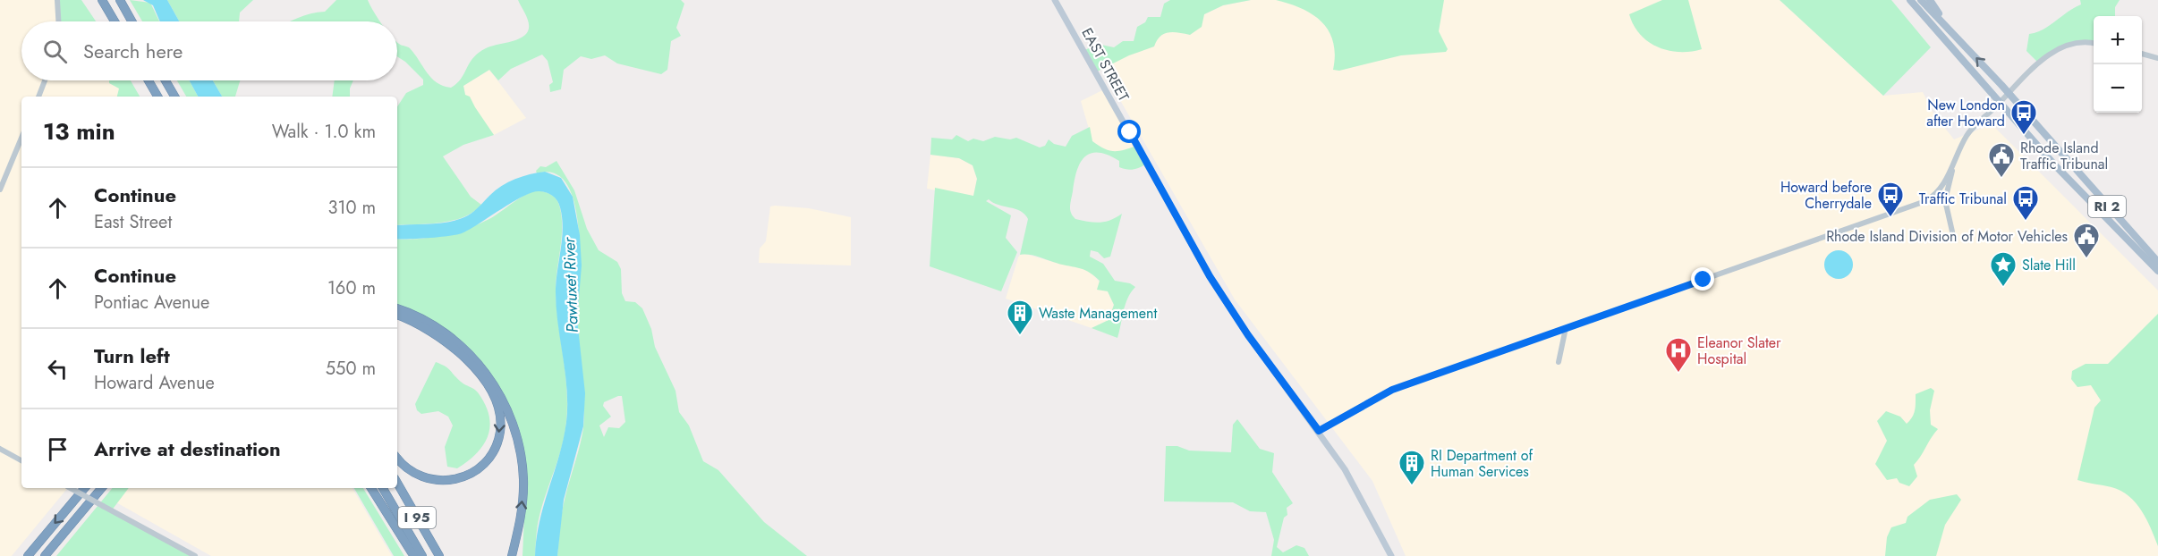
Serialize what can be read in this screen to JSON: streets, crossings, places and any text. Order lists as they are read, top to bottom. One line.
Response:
{"streets":{"highway":["I 95"],"main road":["EAST STREET","RI 2"]},"water":["Pawtuxet River"],"places":{"bus stop":["New London after Howard","Howard before Cherrydale","Traffic Tribunal"],"public building":["Rhode Island Traffic Tribunal","Rhode Island Division of Motor Vehicles"],"place":["Slate Hill"],"building":["Waste Management","RI Department of Human Services"],"hospital":["Eleanor Slater Hospital"]},"page":{"map_buttons":["+","−"],"search":"Search here","heading":["13 min","Walk · 1.0 km"],"list":[["Continue","East Street","310 m"],["Continue","Pontiac Avenue","160 m"],["Turn left","Howard Avenue","550 m"],"Arrive at destination"]}}
